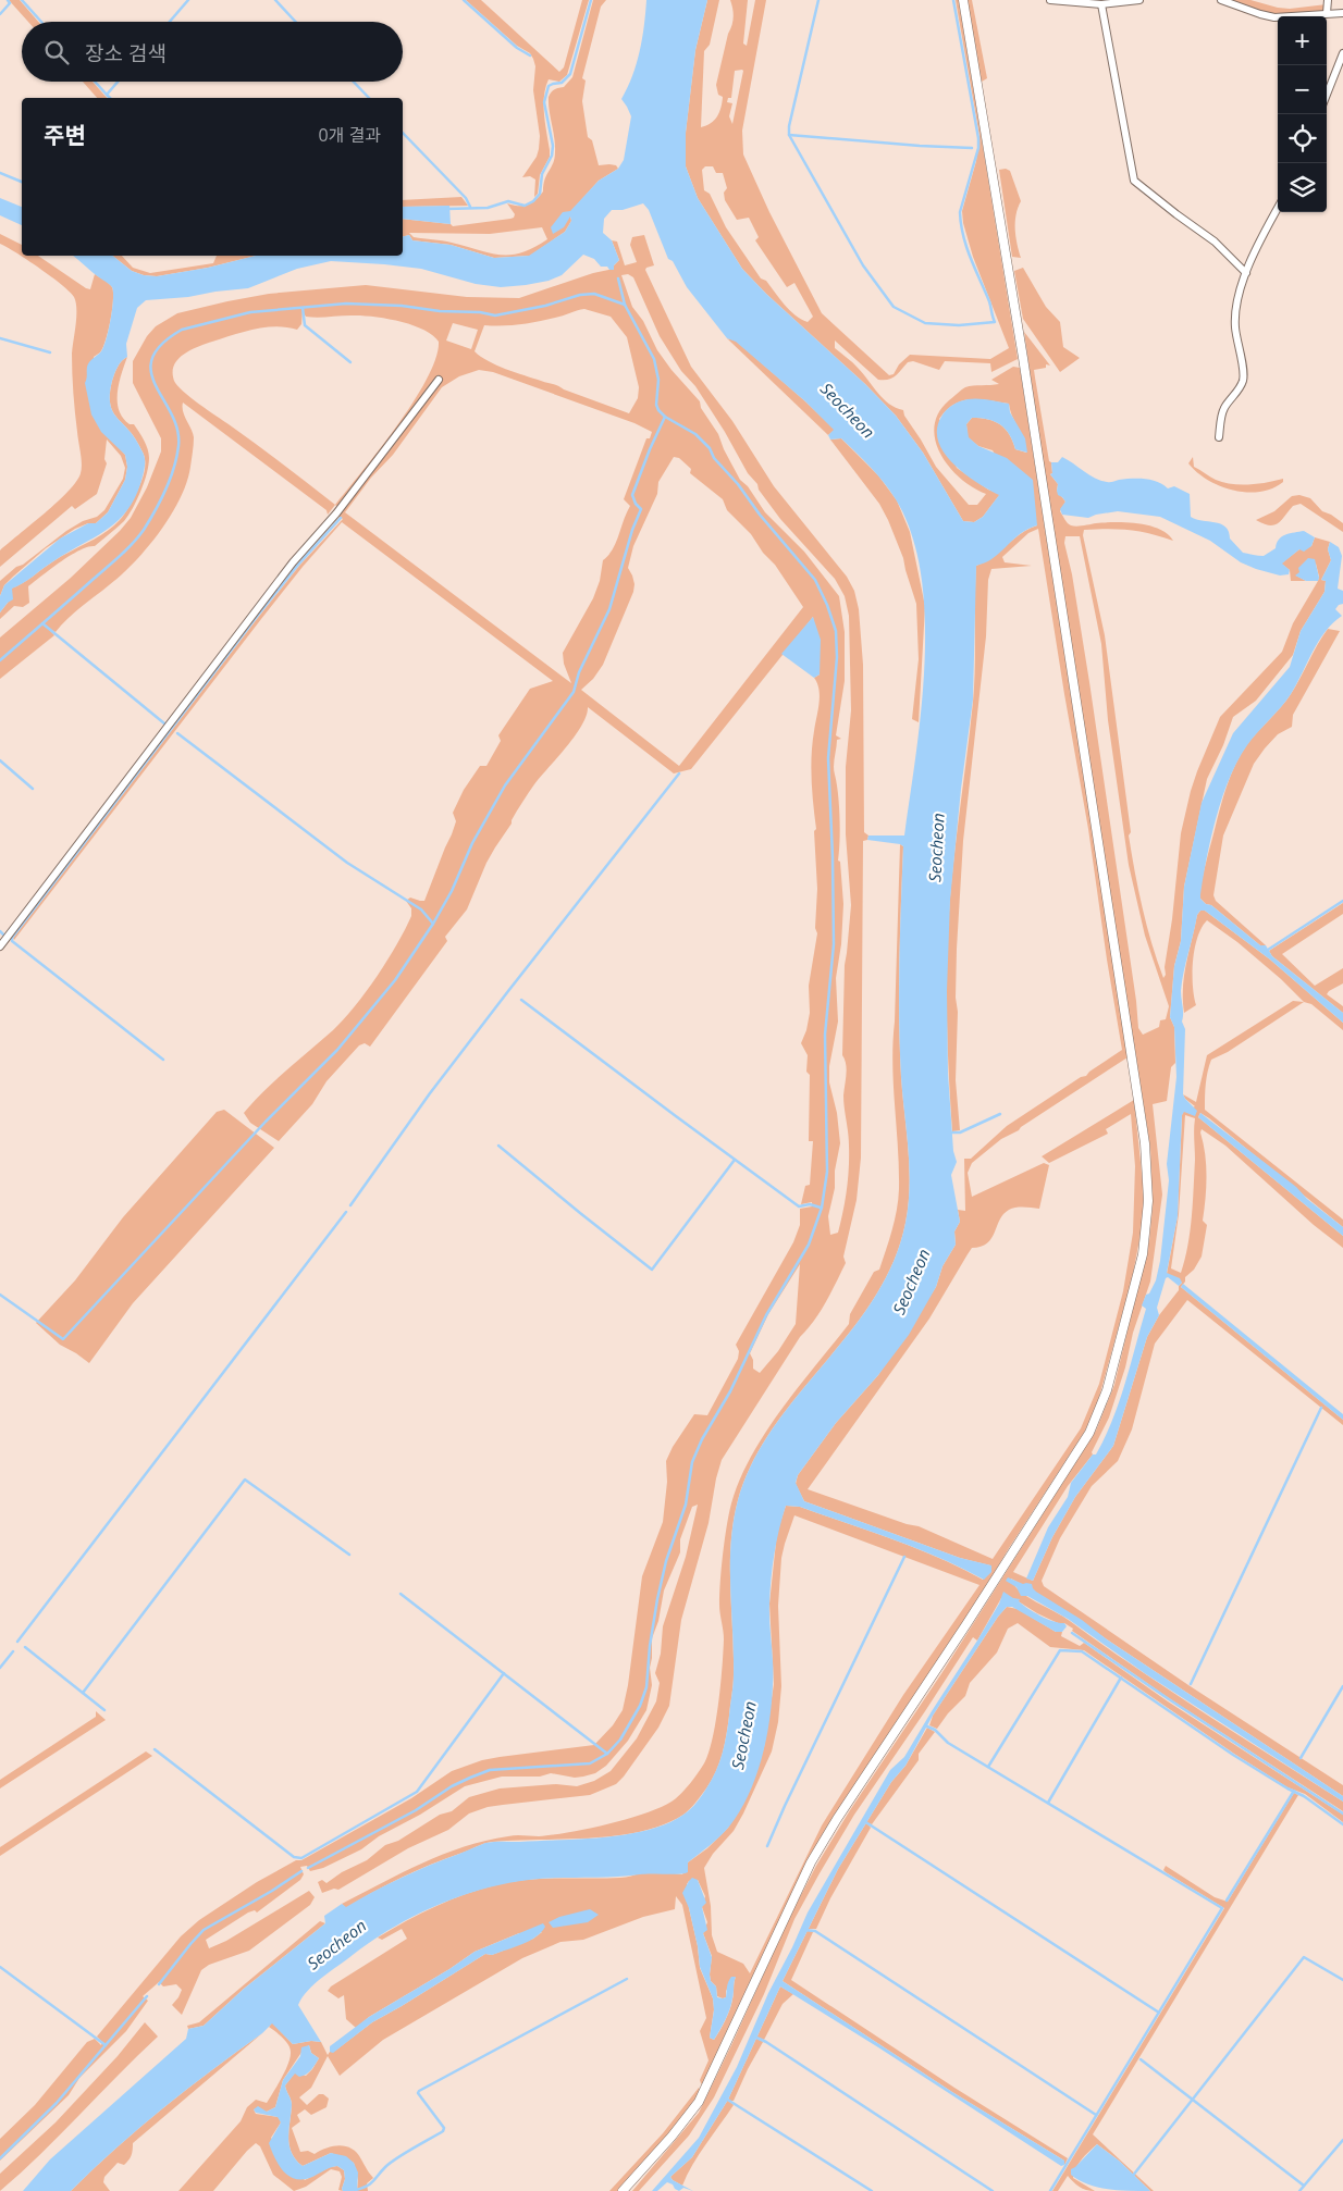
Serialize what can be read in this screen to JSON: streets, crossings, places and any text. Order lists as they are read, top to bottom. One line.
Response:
{"water":["Seocheon"],"page":{"map_buttons":["+","−"],"search":"장소 검색","heading":["주변","0개 결과"]}}
